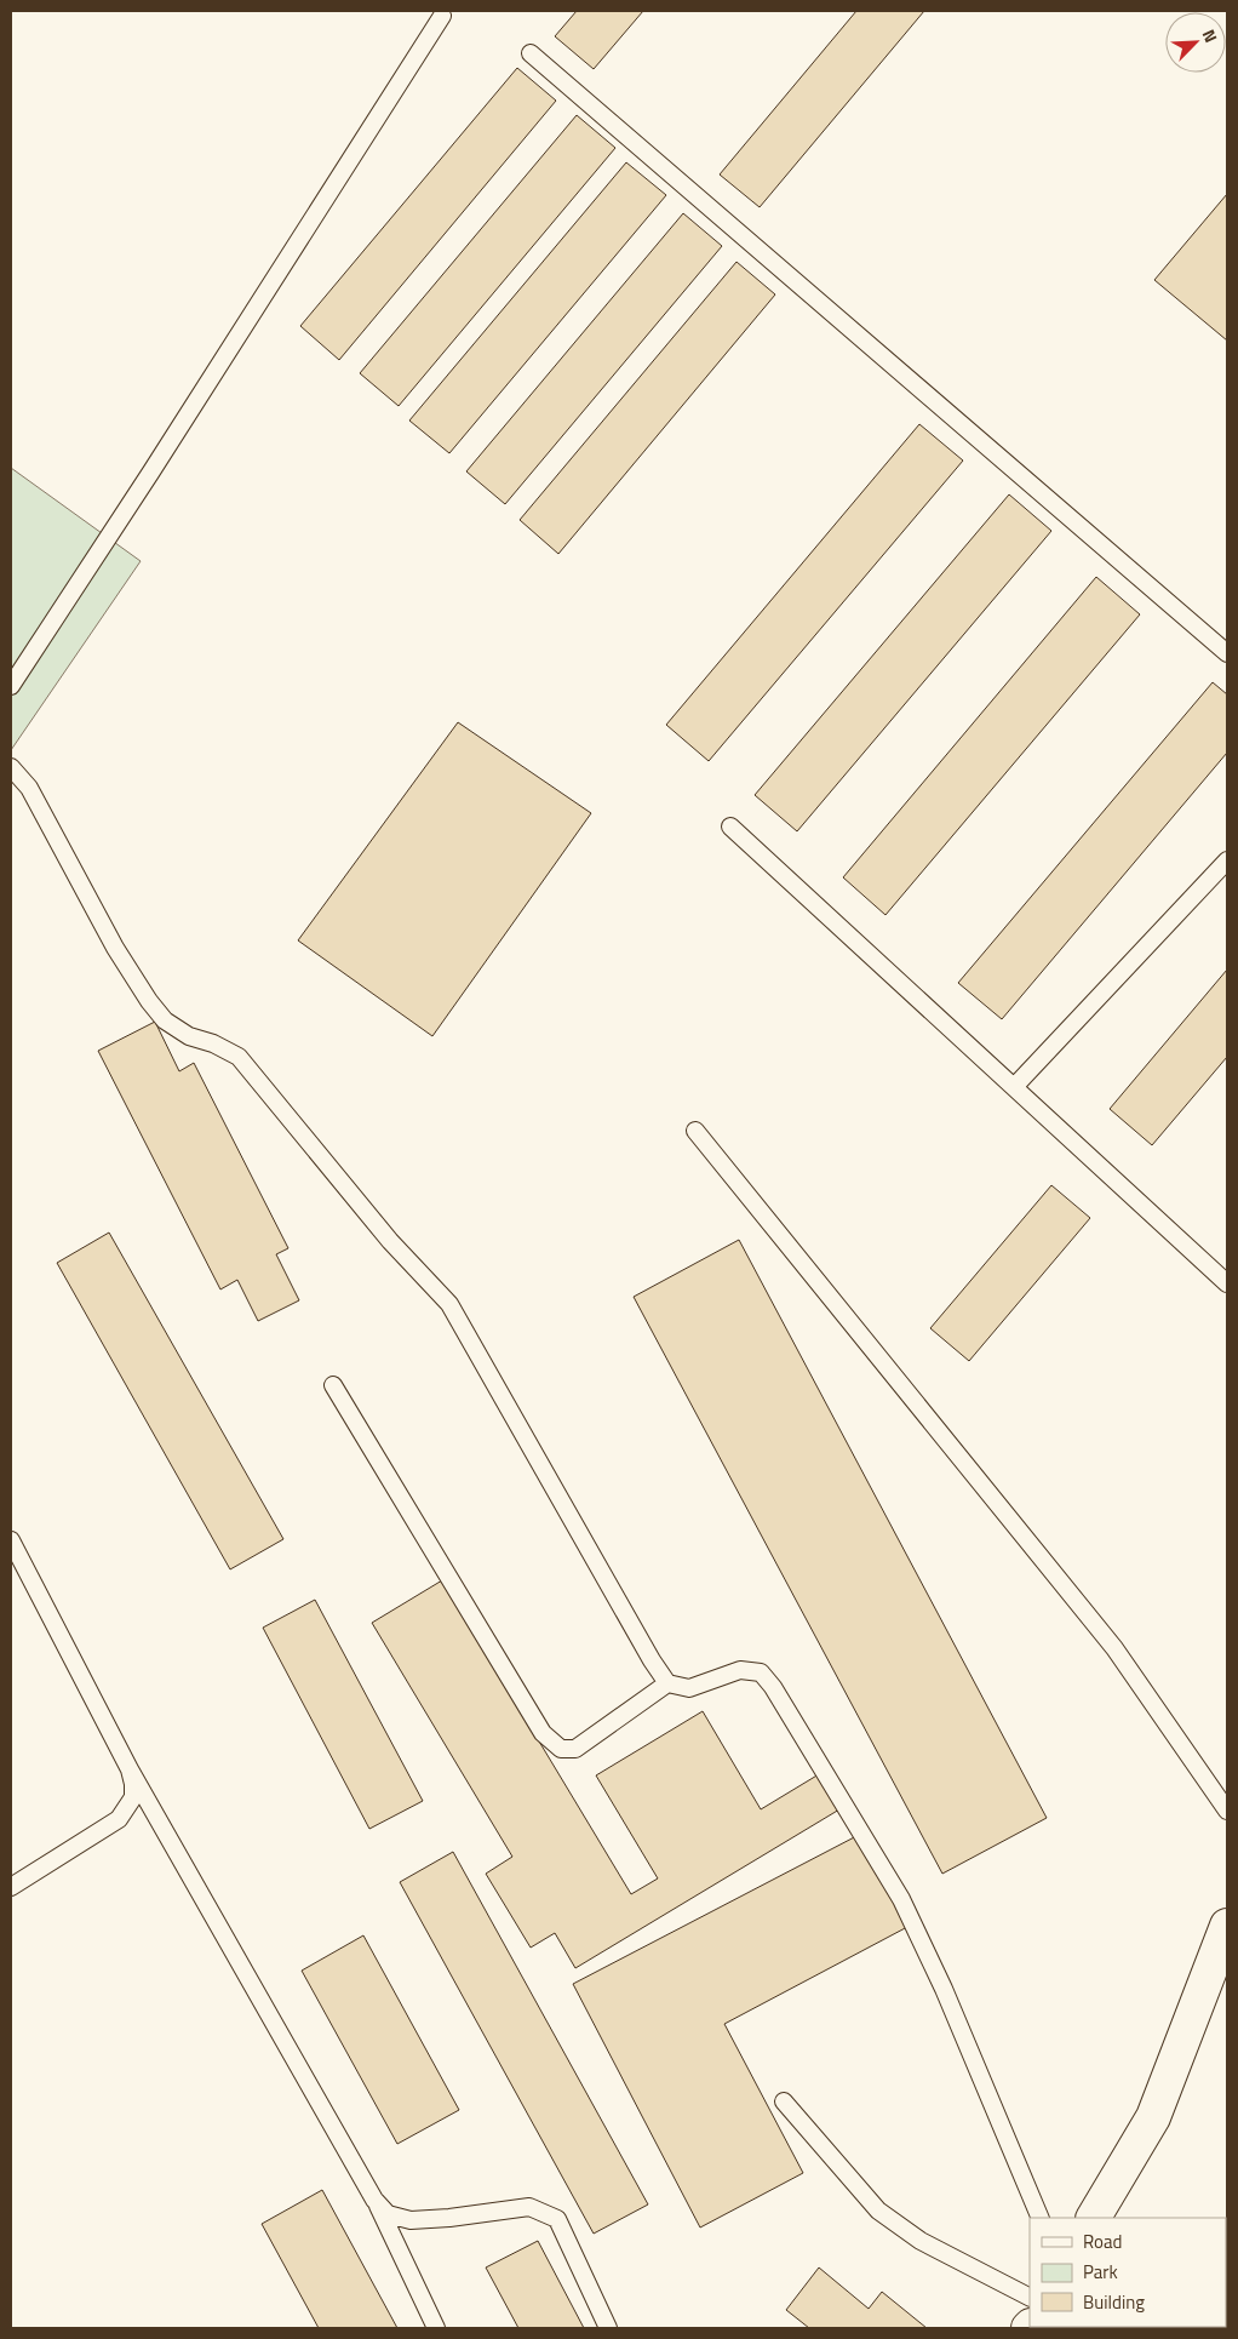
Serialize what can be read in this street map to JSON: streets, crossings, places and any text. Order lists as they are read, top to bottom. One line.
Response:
{"legend":["Road","Park","Building"],"north":"top right"}
